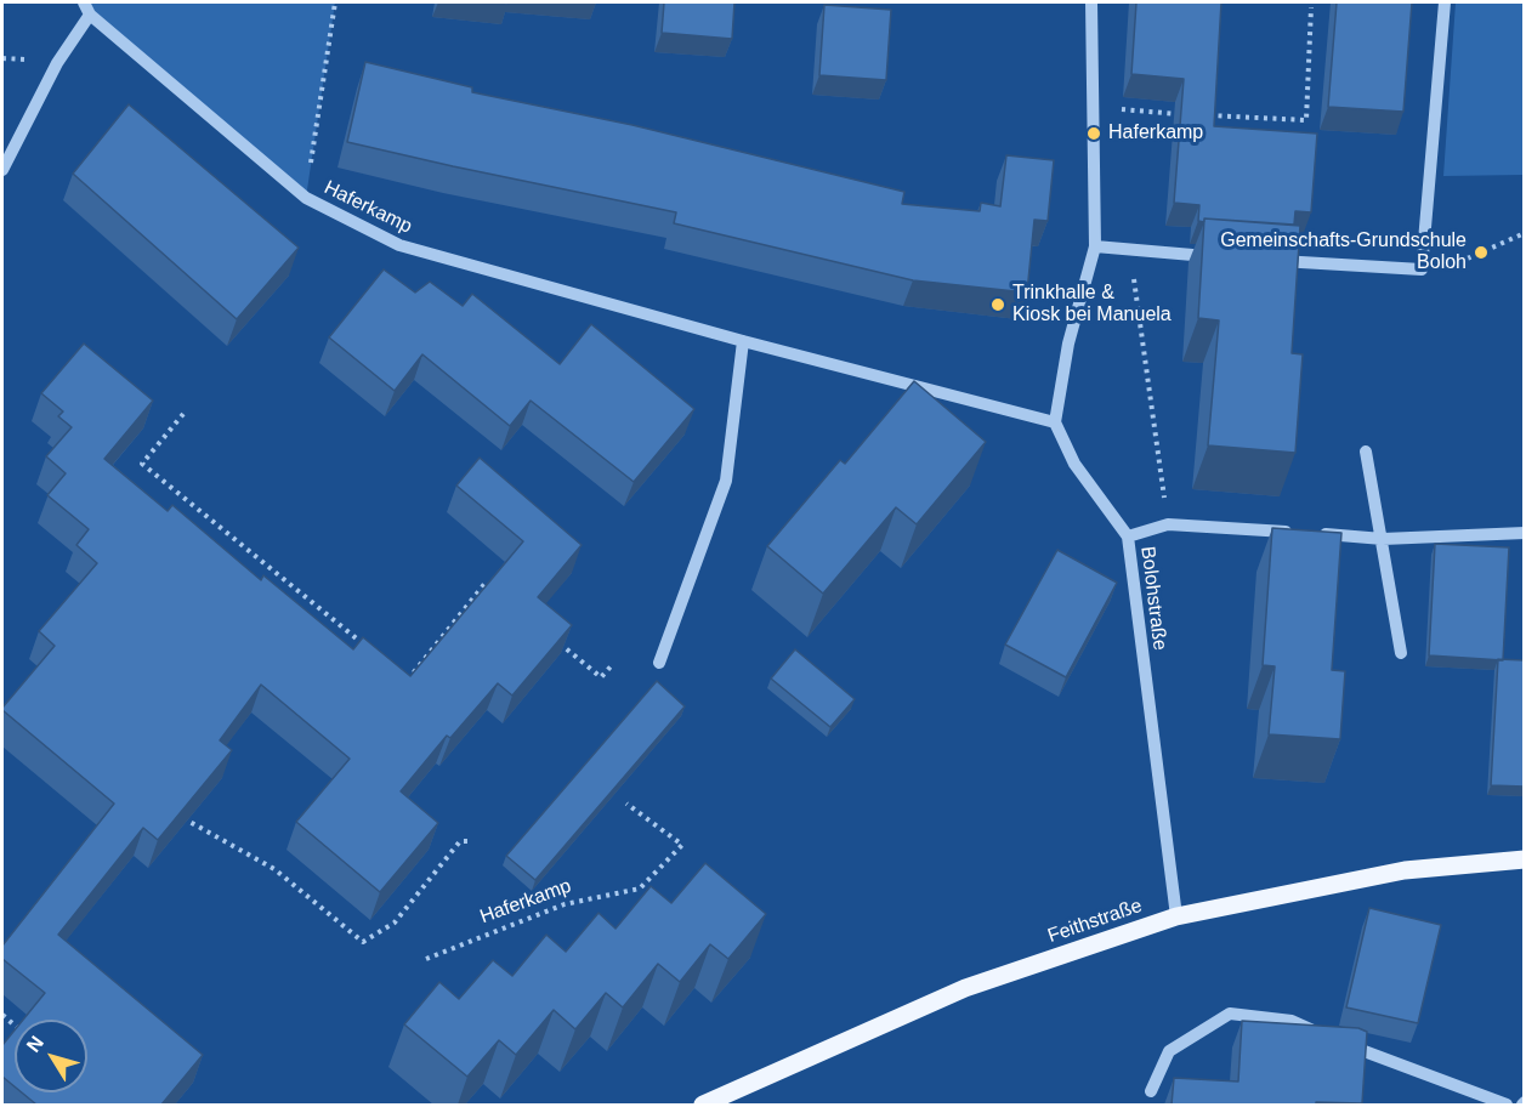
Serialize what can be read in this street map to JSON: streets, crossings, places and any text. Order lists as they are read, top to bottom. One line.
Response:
{"streets":{"main road":["Feithstraße"],"street":["Haferkamp","Bolohstraße"]},"crossings":[["Haferkamp","Bolohstraße"],["Bolohstraße","Feithstraße"]],"places":["Haferkamp","Gemeinschafts-Grundschule Boloh","Trinkhalle & Kiosk bei Manuela"],"north":"top left"}
